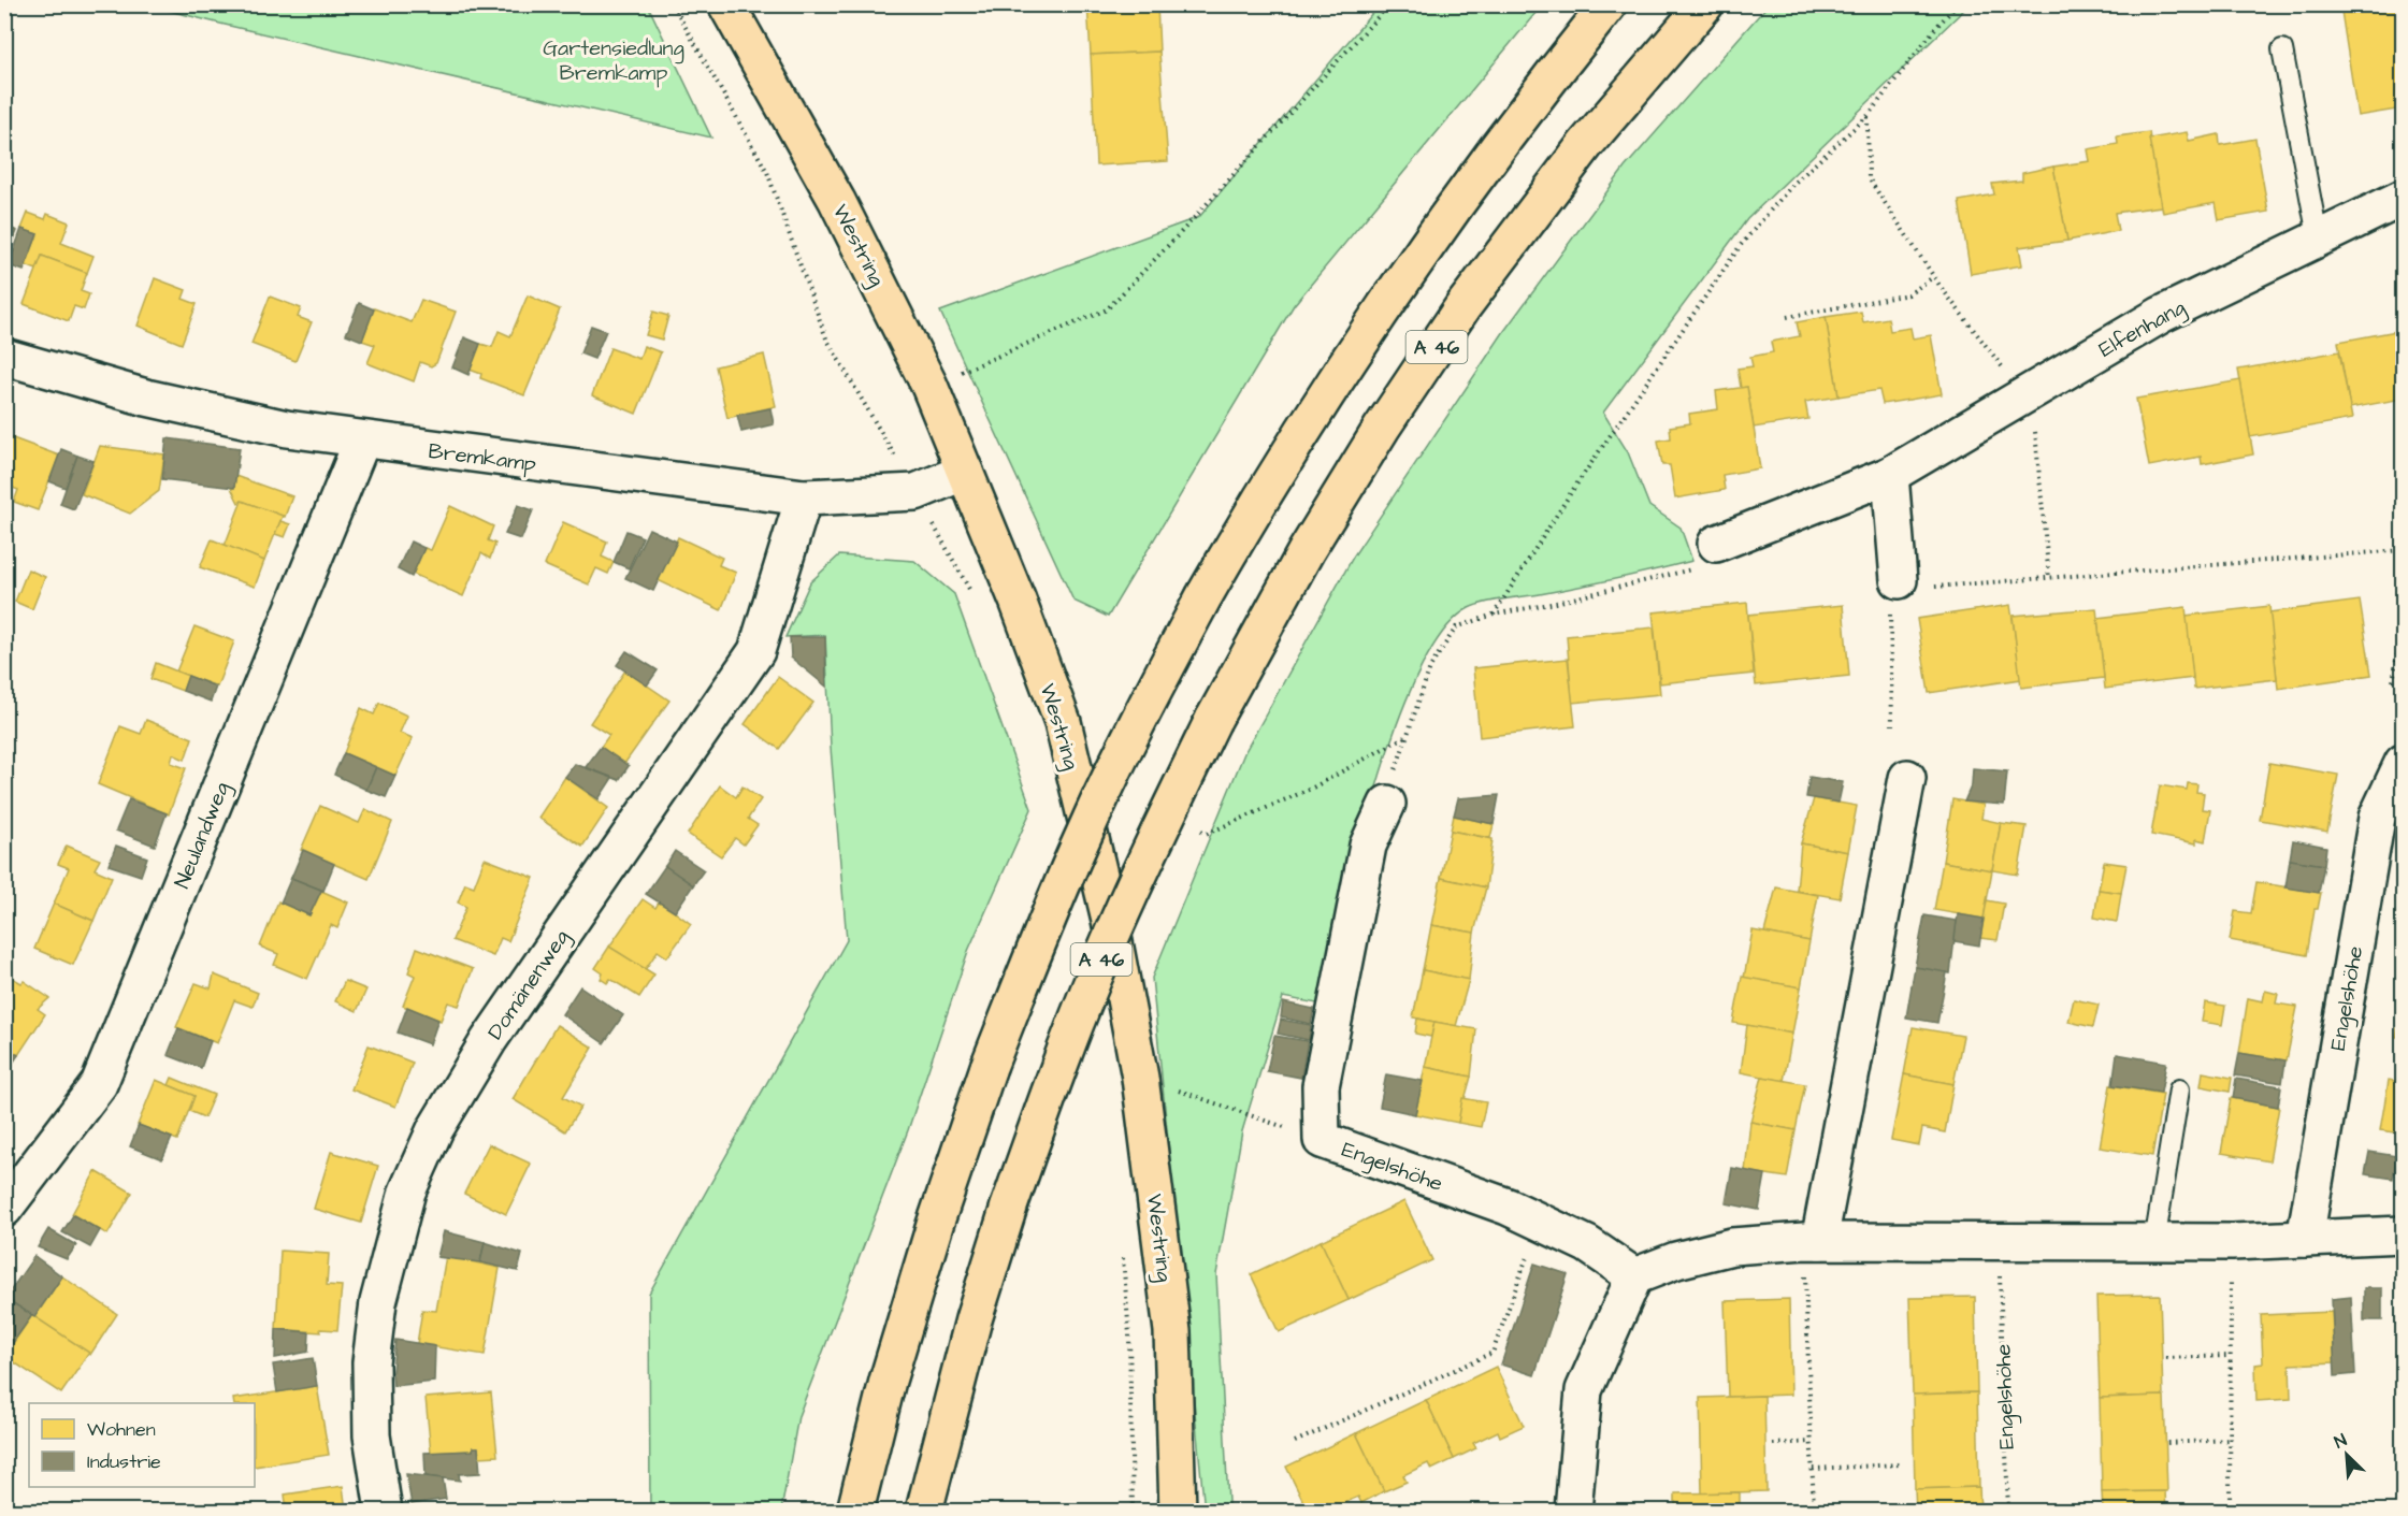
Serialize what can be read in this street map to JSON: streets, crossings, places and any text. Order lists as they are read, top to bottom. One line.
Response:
{"streets":{"main road":["Westring","A 46"],"street":["Elfenhang","Bremkamp","Neulandweg","Domänenweg","Engelshöhe"]},"crossings":[["Westring","Bremkamp"],["Bremkamp","Neulandweg"],["Bremkamp","Domänenweg"]],"parks":["Gartensiedlung Bremkamp"],"legend":["Wohnen","Industrie"],"north":"top left"}
